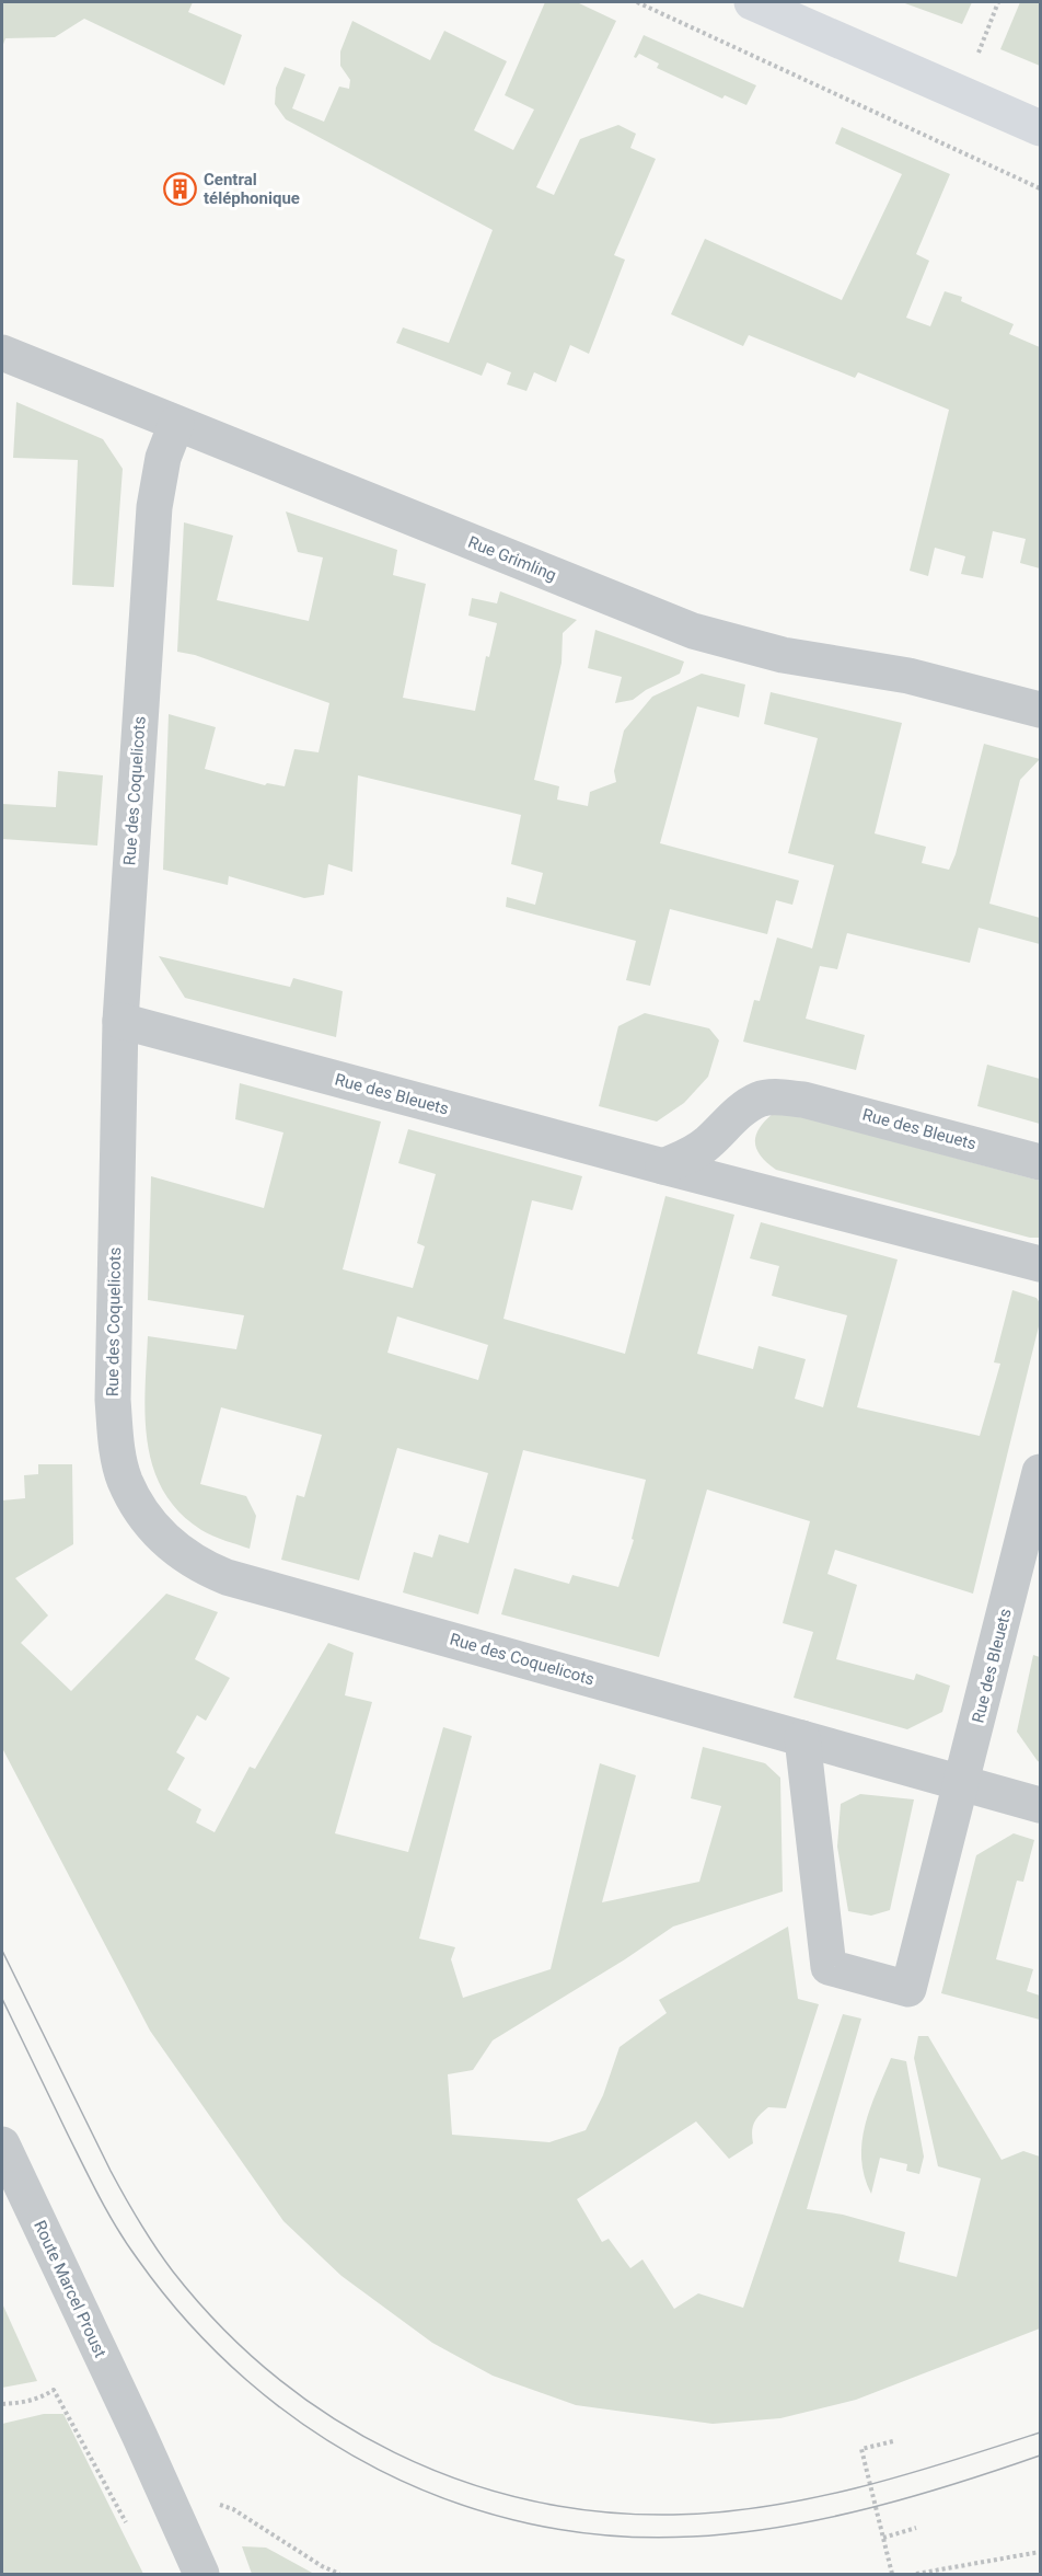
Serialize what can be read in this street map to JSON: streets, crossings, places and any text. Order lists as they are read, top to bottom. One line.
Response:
{"streets":{"street":["Rue Grimling","Rue des Coquelicots","Rue des Bleuets","Route Marcel Proust"]},"crossings":[["Rue Grimling","Rue des Coquelicots"],["Rue des Coquelicots","Rue des Bleuets"]],"places":{"building":["Central téléphonique"]}}
